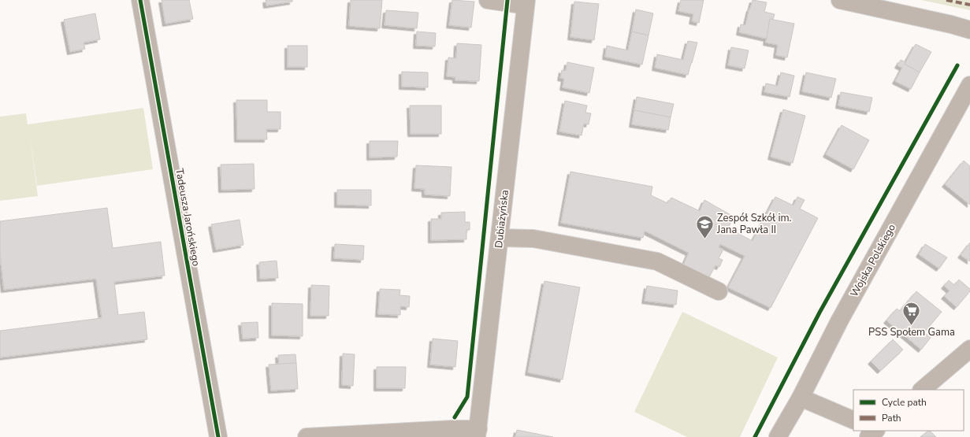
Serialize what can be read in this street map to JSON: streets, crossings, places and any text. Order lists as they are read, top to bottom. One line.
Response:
{"streets":{"main road":["Wojska Polskiego"],"street":["Tadeusza Jarońskiego","Dubiażyńska"]},"places":{"school or university":["Zespół Szkół im. Jana Pawła II"],"supermarket":["PSS Społem Gama"]},"legend":["Cycle path","Path"]}
